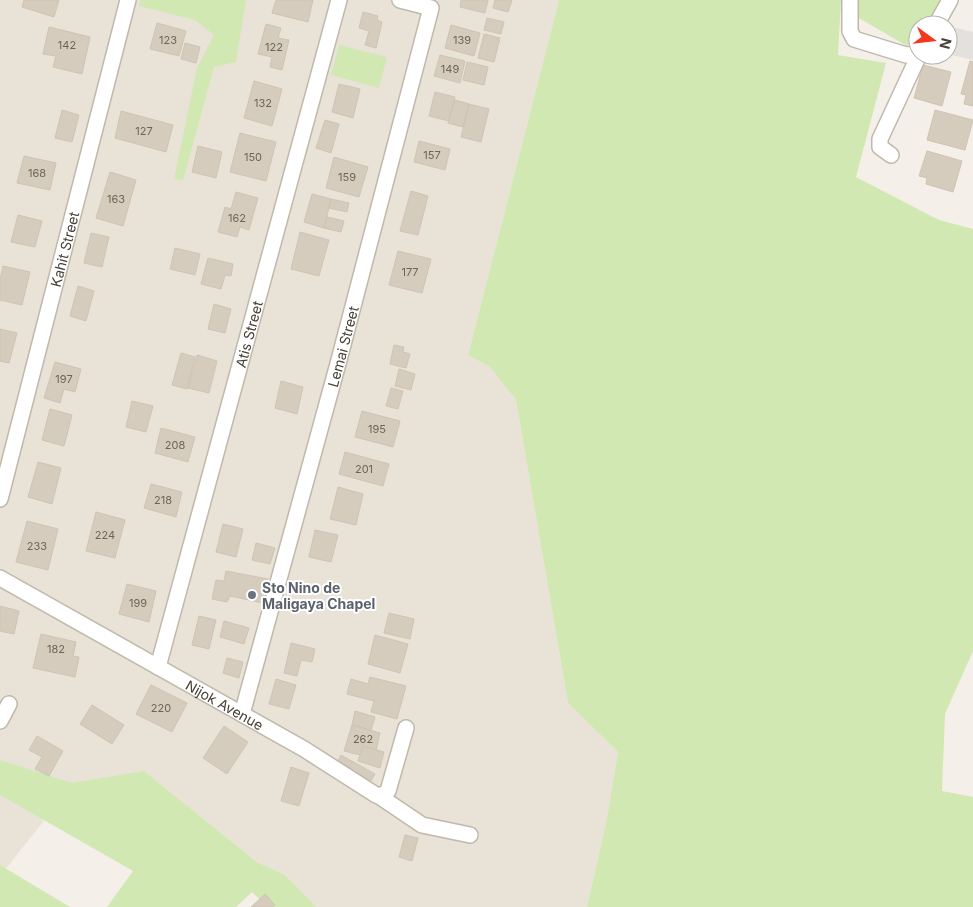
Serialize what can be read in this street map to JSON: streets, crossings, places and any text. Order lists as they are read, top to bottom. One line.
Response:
{"streets":{"street":["Kahit Street","Atis Street","Lemai Street","Nijok Avenue"]},"crossings":[["Atis Street","Nijok Avenue"],["Lemai Street","Nijok Avenue"]],"places":["Sto Nino de Maligaya Chapel"],"house_numbers":["123","139","142","122","149","132","127","157","150","168","159","163","162","177","197","195","208","201","218","224","233","199","182","220","262"],"north":"right"}
